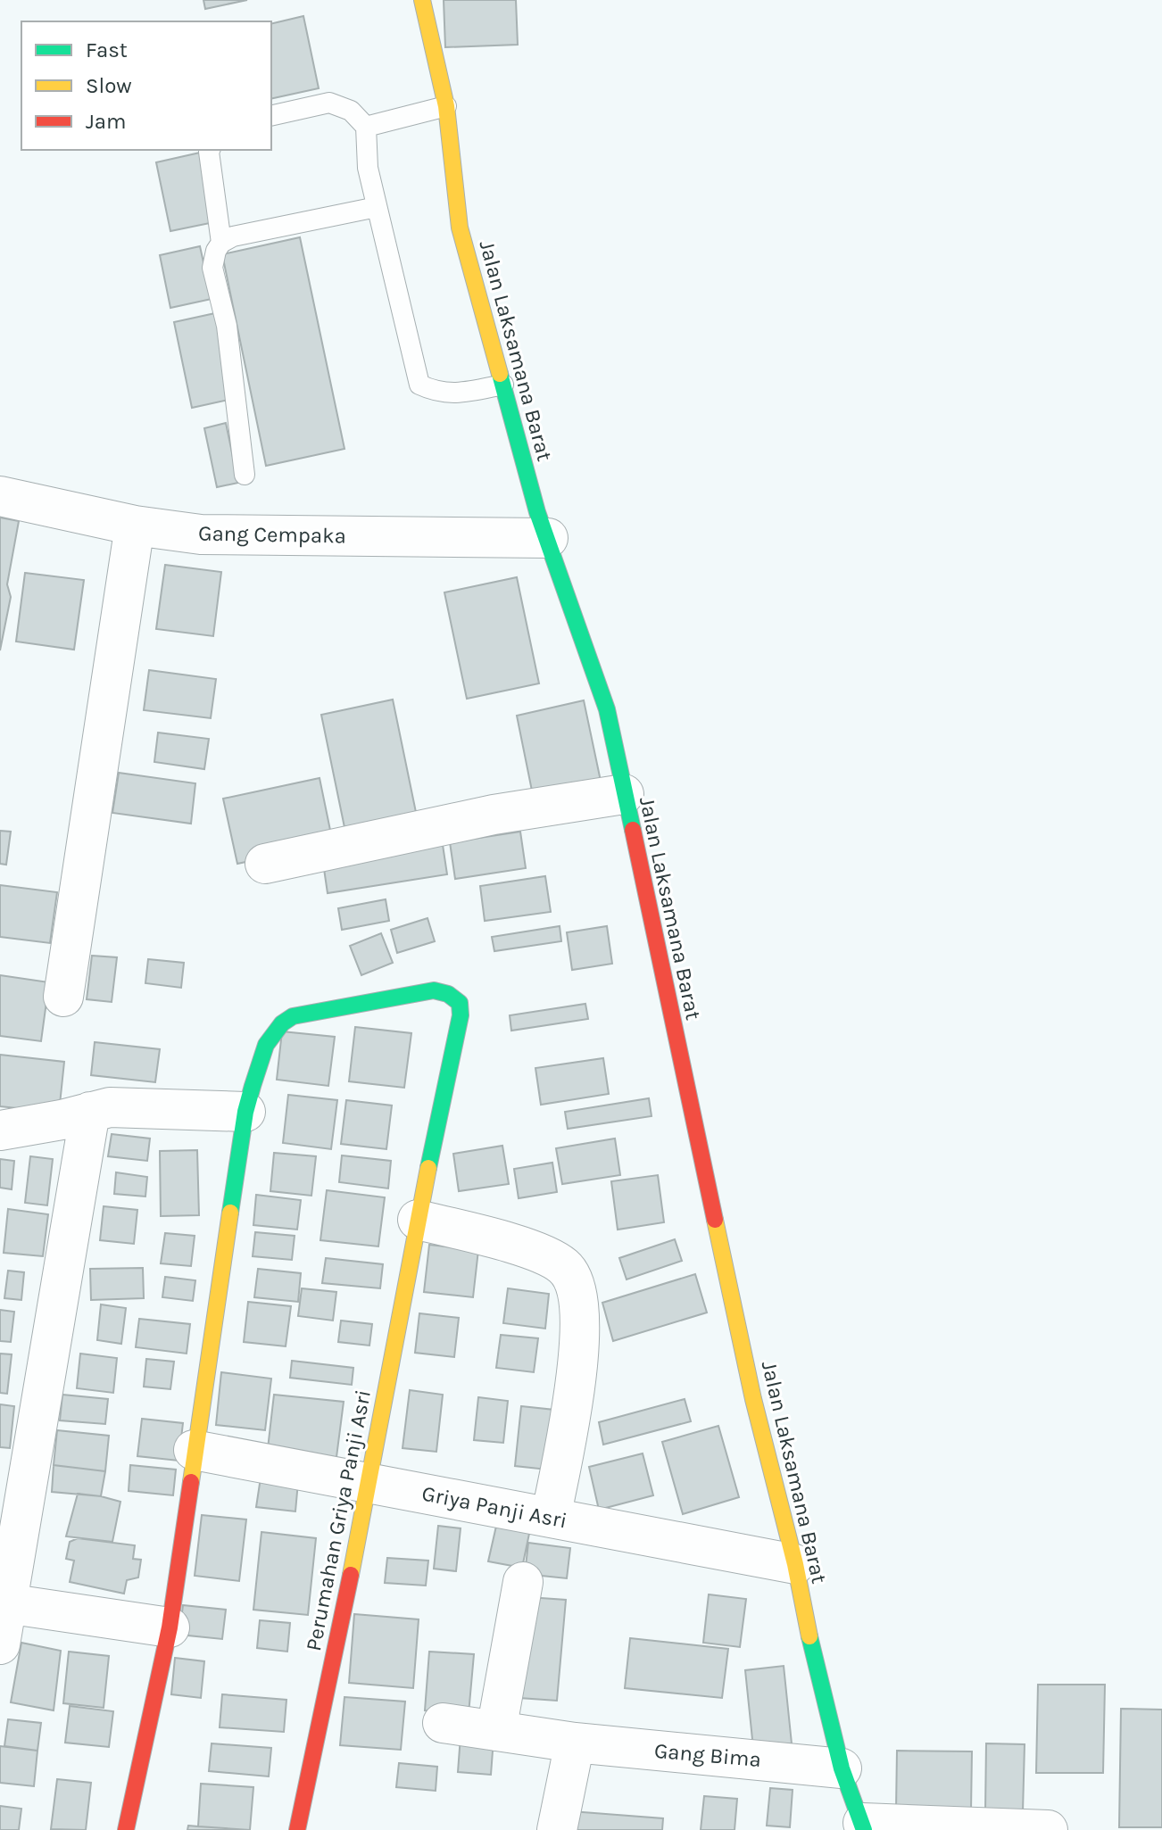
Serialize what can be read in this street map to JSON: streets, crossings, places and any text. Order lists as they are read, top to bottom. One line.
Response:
{"streets":{"main road":["Jalan Laksamana Barat","Perumahan Griya Panji Asri"],"street":["Gang Cempaka","Griya Panji Asri","Gang Bima"]},"crossings":[["Jalan Laksamana Barat","Gang Cempaka"],["Jalan Laksamana Barat","Griya Panji Asri"],["Jalan Laksamana Barat","Gang Bima"],["Griya Panji Asri","Perumahan Griya Panji Asri"]],"legend":["Fast","Slow","Jam"]}
